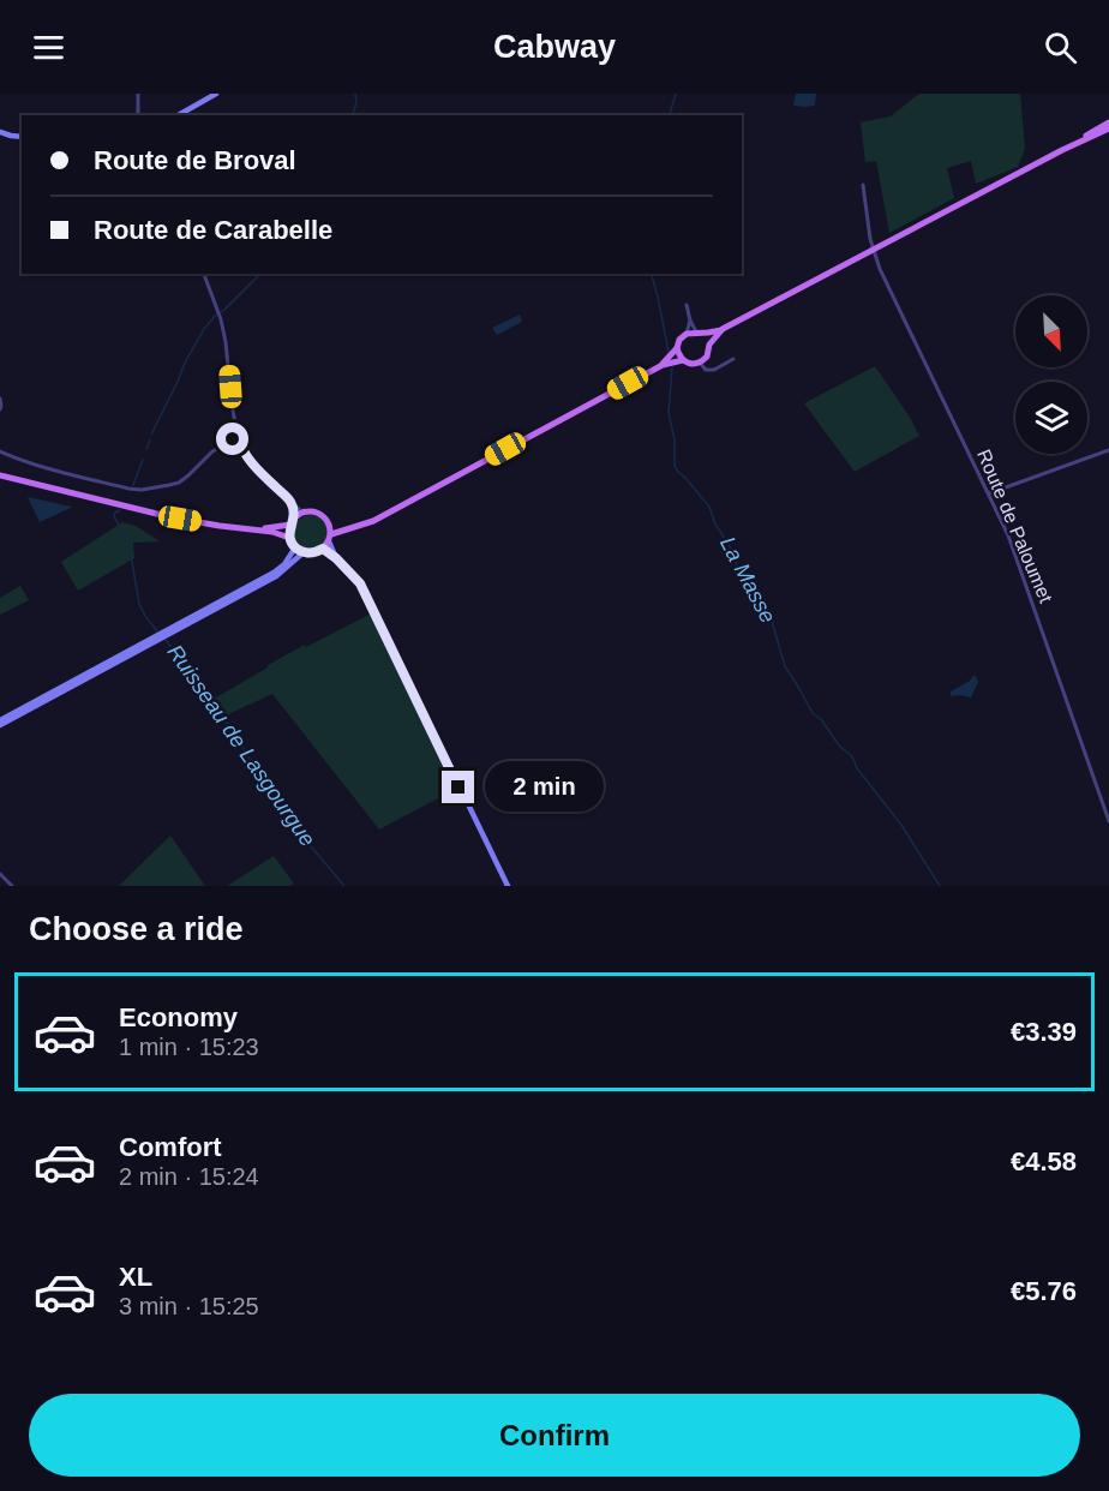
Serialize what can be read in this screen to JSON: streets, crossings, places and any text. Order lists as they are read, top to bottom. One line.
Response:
{"streets":{"street":["Route de Paloumet"]},"water":["La Masse","Ruisseau de Lasgourgue"],"north":"bottom right","page":{"header":"Cabway","banner":["Route de Broval","Route de Carabelle"],"bubble":"2 min","heading":"Choose a ride","list":[{"name":"Economy","note":"1 min · 15:23","value":"€3.39"},{"name":"Comfort","note":"2 min · 15:24","value":"€4.58"},{"name":"XL","note":"3 min · 15:25","value":"€5.76"}],"buttons":"Confirm"}}
